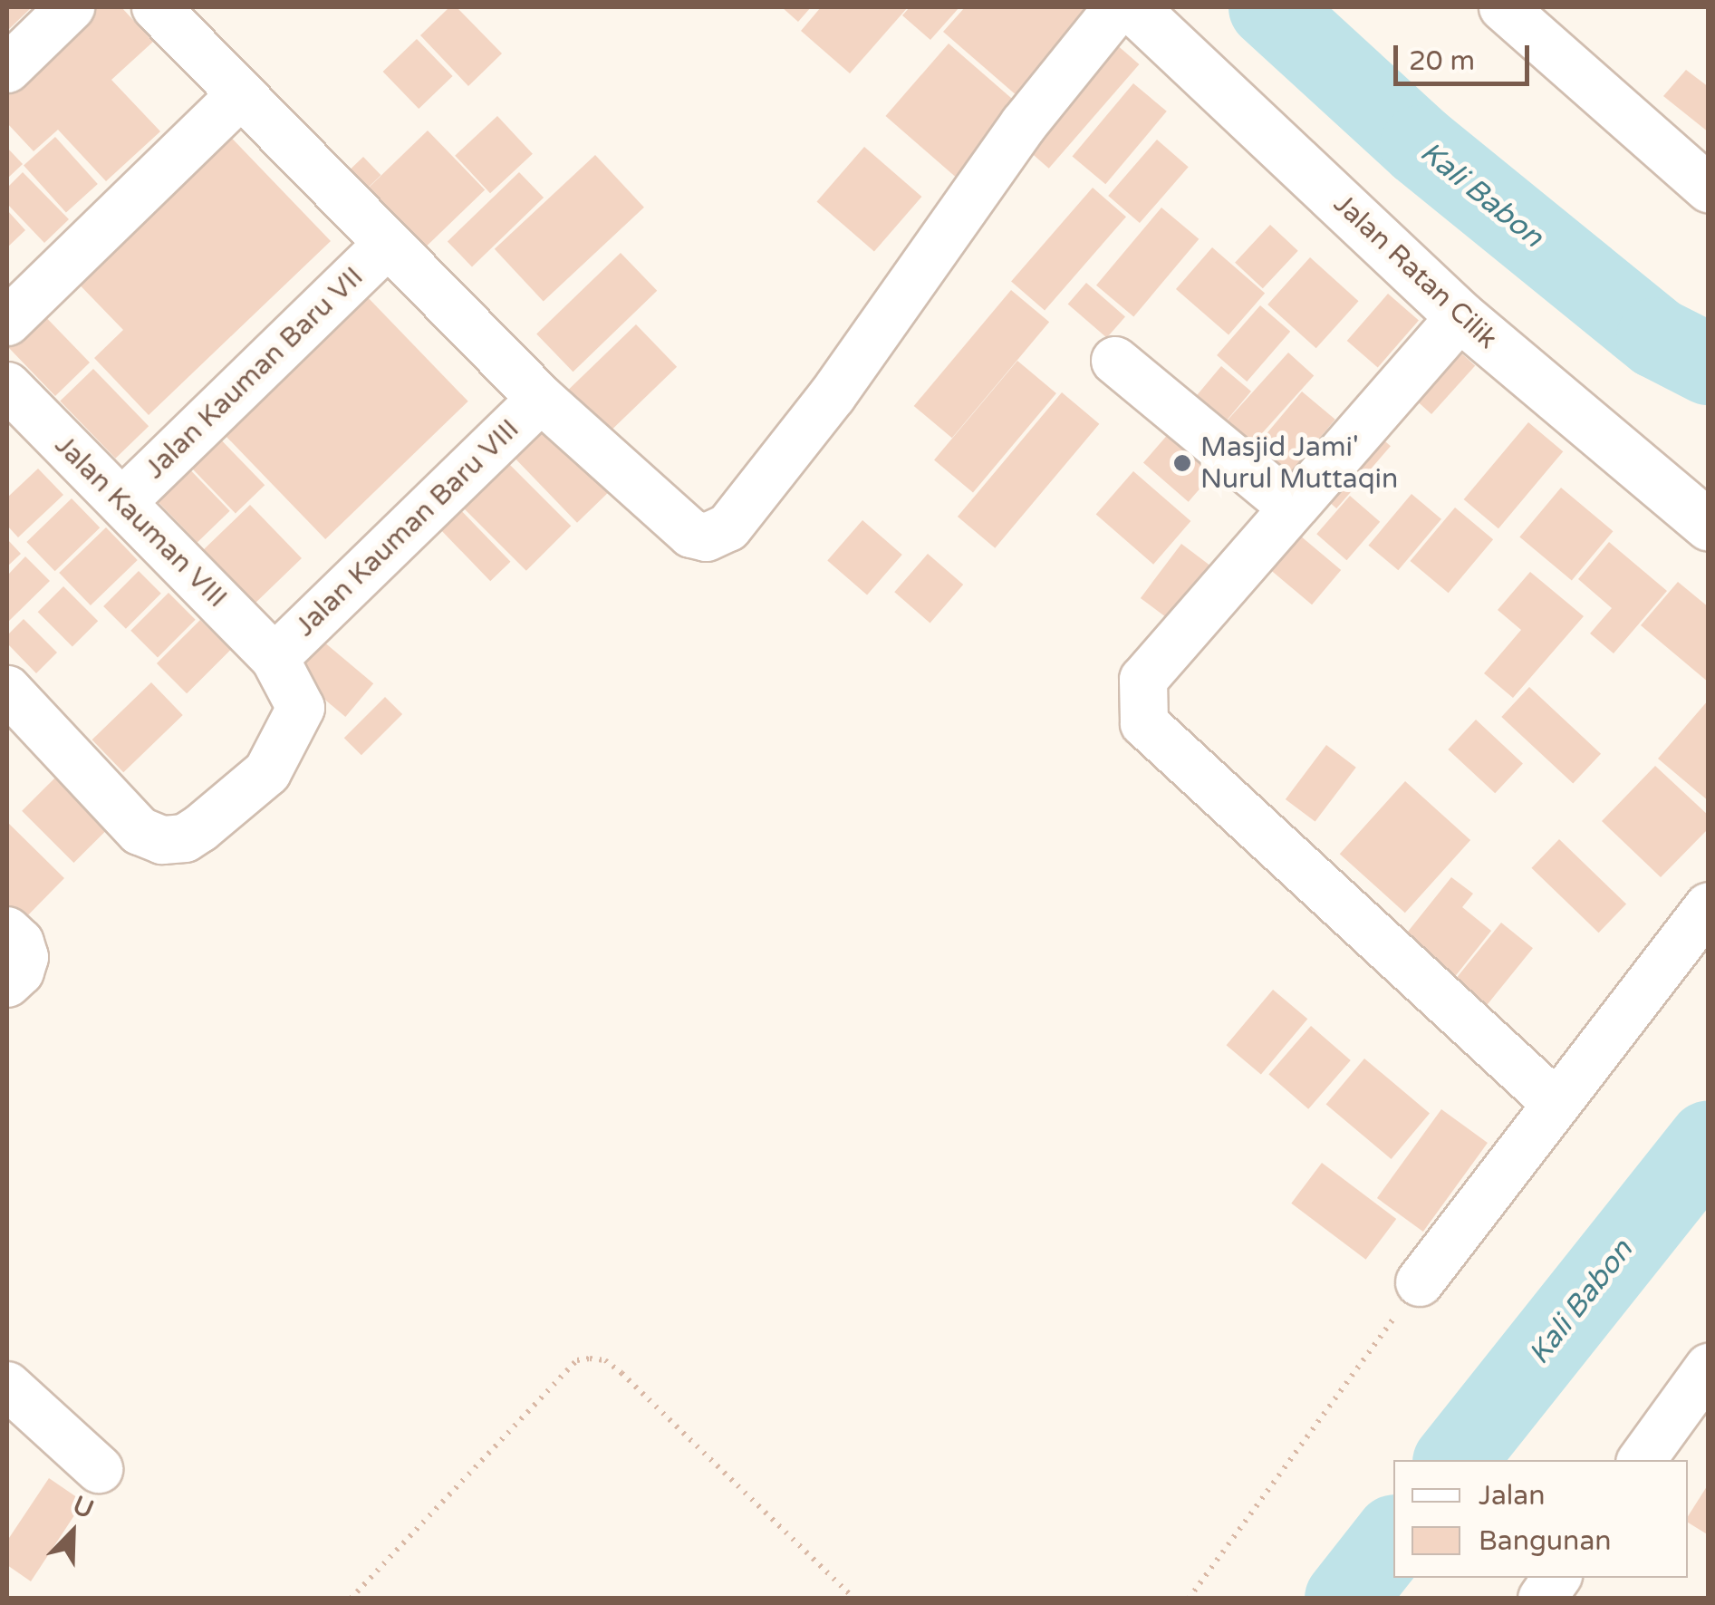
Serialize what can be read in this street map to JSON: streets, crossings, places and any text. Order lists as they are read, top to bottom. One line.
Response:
{"streets":{"street":["Jalan Ratan Cilik","Jalan Kauman Baru VII","Jalan Kauman VIII","Jalan Kauman Baru VIII"]},"crossings":[["Jalan Kauman Baru VII","Jalan Kauman VIII"],["Jalan Kauman VIII","Jalan Kauman Baru VIII"]],"water":["Kali Babon"],"places":["Masjid Jami' Nurul Muttaqin"],"legend":["Jalan","Bangunan"],"scale_bar":"20 m","north":"top right"}
